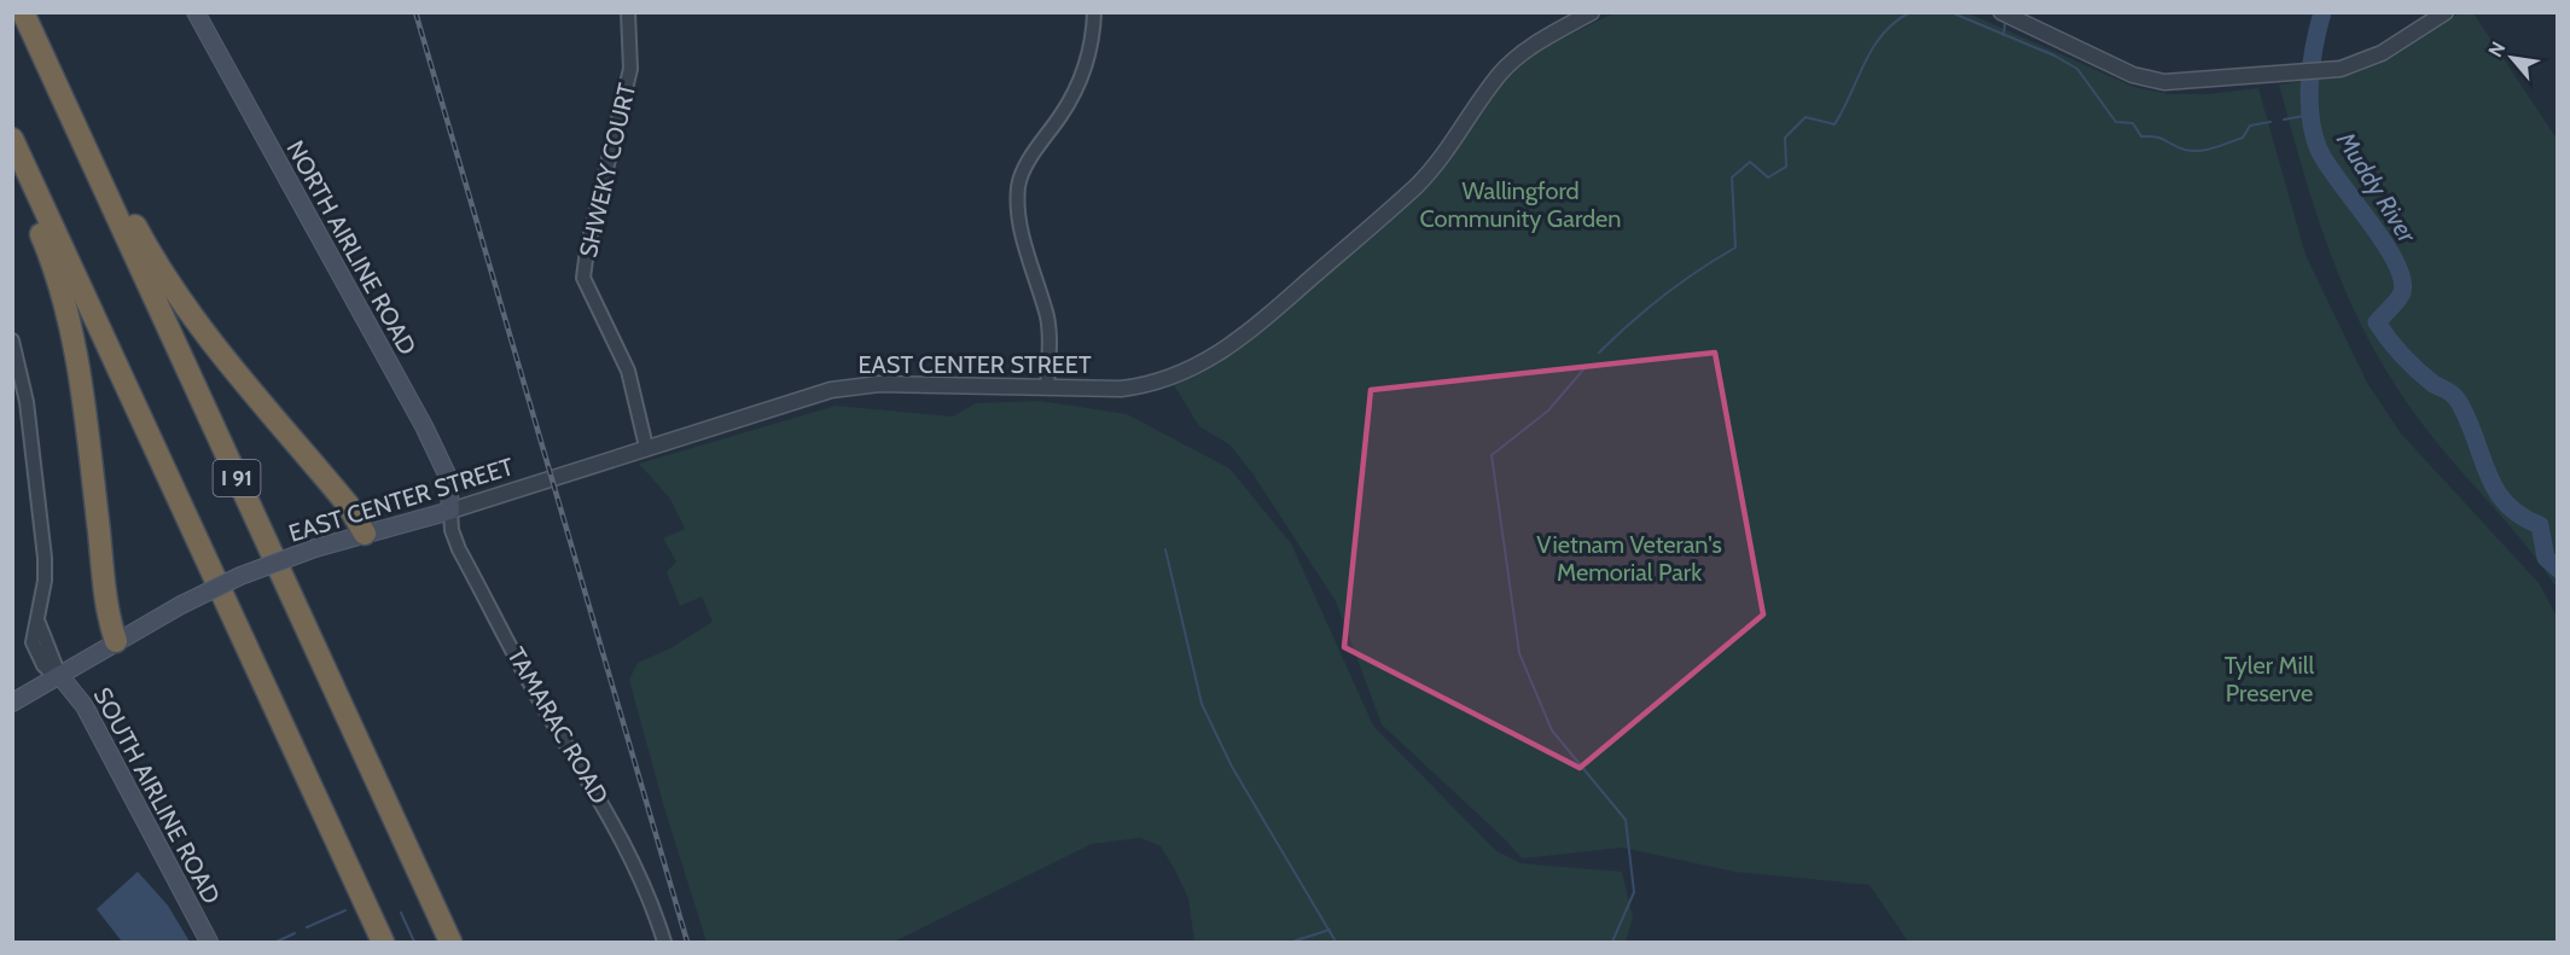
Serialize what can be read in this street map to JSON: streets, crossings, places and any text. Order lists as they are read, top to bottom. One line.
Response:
{"streets":{"highway":["I 91"],"main road":["NORTH AIRLINE ROAD","EAST CENTER STREET","SOUTH AIRLINE ROAD"],"street":["SHWEKY COURT","TAMARAC ROAD"]},"crossings":[["SHWEKY COURT","EAST CENTER STREET"],["NORTH AIRLINE ROAD","EAST CENTER STREET"],["NORTH AIRLINE ROAD","TAMARAC ROAD"],["EAST CENTER STREET","TAMARAC ROAD"],["EAST CENTER STREET","SOUTH AIRLINE ROAD"]],"water":["Muddy River"],"parks":["Wallingford Community Garden","Vietnam Veteran's Memorial Park","Tyler Mill Preserve"],"north":"top left"}
